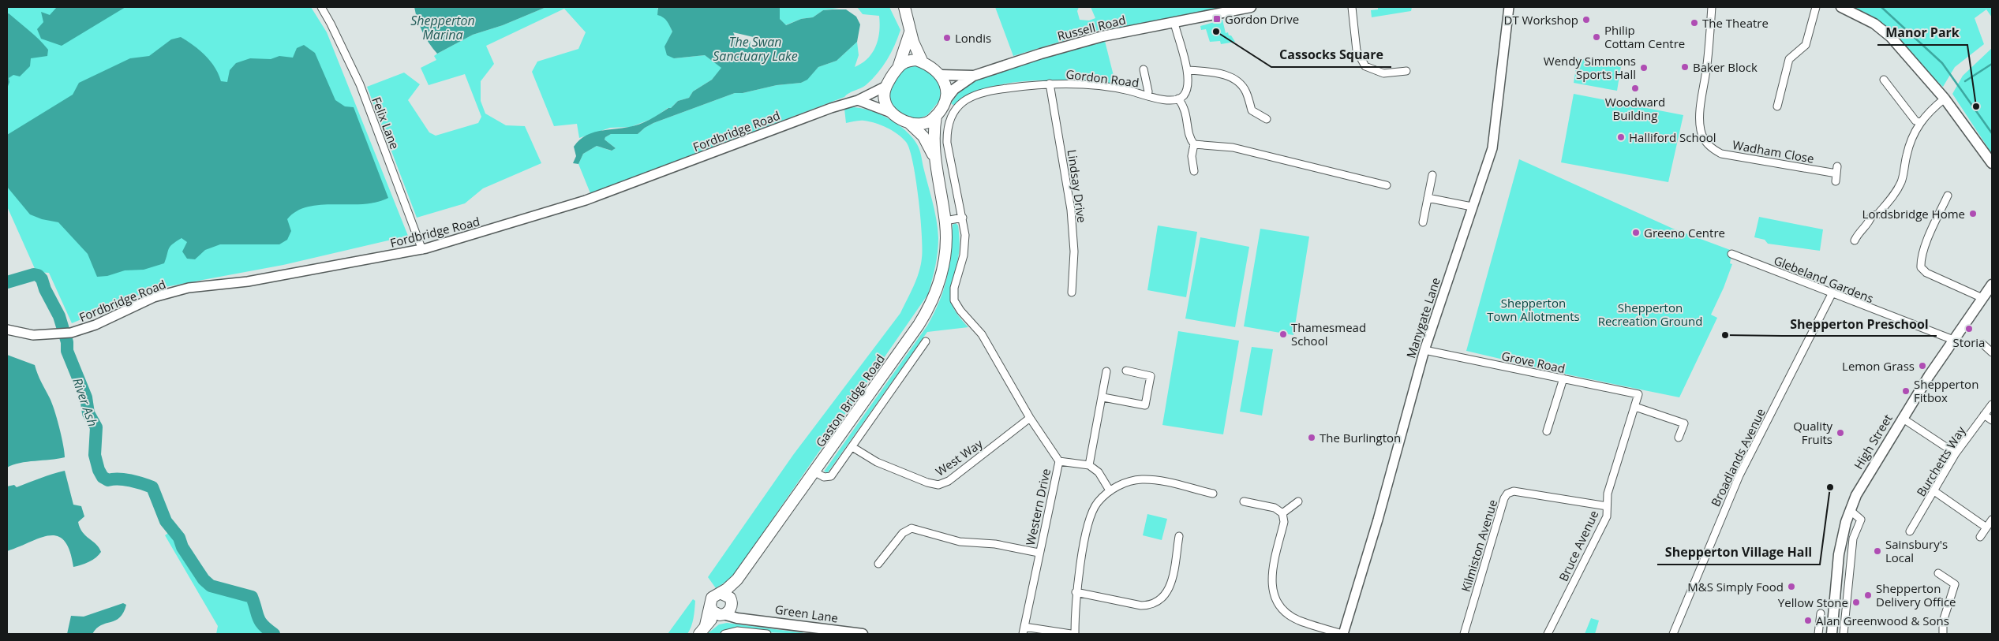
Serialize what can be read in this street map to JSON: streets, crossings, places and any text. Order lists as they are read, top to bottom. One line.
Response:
{"streets":{"main road":["Russell Road","Gaston Bridge Road","High Street","Green Lane"],"street":["Gordon Road","Felix Lane","Fordbridge Road","Wadham Close","Lindsay Drive","Glebeland Gardens","Manygate Lane","Grove Road","West Way","Broadlands Avenue","Burchetts Way","Western Drive","Kilmiston Avenue","Bruce Avenue"]},"crossings":[["Russell Road","Fordbridge Road"],["Russell Road","Gaston Bridge Road"],["Gordon Road","Lindsay Drive"],["Gordon Road","Western Drive"],["Felix Lane","Fordbridge Road"],["Fordbridge Road","Gaston Bridge Road"],["Glebeland Gardens","High Street"],["Glebeland Gardens","Broadlands Avenue"],["Manygate Lane","Grove Road"],["Grove Road","Bruce Avenue"],["Gaston Bridge Road","Green Lane"],["West Way","Western Drive"],["Kilmiston Avenue","Bruce Avenue"]],"water":["Shepperton Marina","The Swan Sanctuary Lake","River Ash"],"parks":["Shepperton Town Allotments","Shepperton Recreation Ground"],"places":{"transit":["Gordon Drive"],"other":["DT Workshop","The Theatre","Cassocks Square","Philip Cottam Centre","Londis","Baker Block","Wendy Simmons Sports Hall","Woodward Building","Manor Park","Halliford School","Lordsbridge Home","Greeno Centre","Storia","Thamesmead School","Shepperton Preschool","Lemon Grass","Shepperton Fitbox","Quality Fruits","The Burlington","Shepperton Village Hall","Sainsbury's Local","M&S Simply Food","Shepperton Delivery Office","Yellow Stone","Alan Greenwood & Sons"]}}
